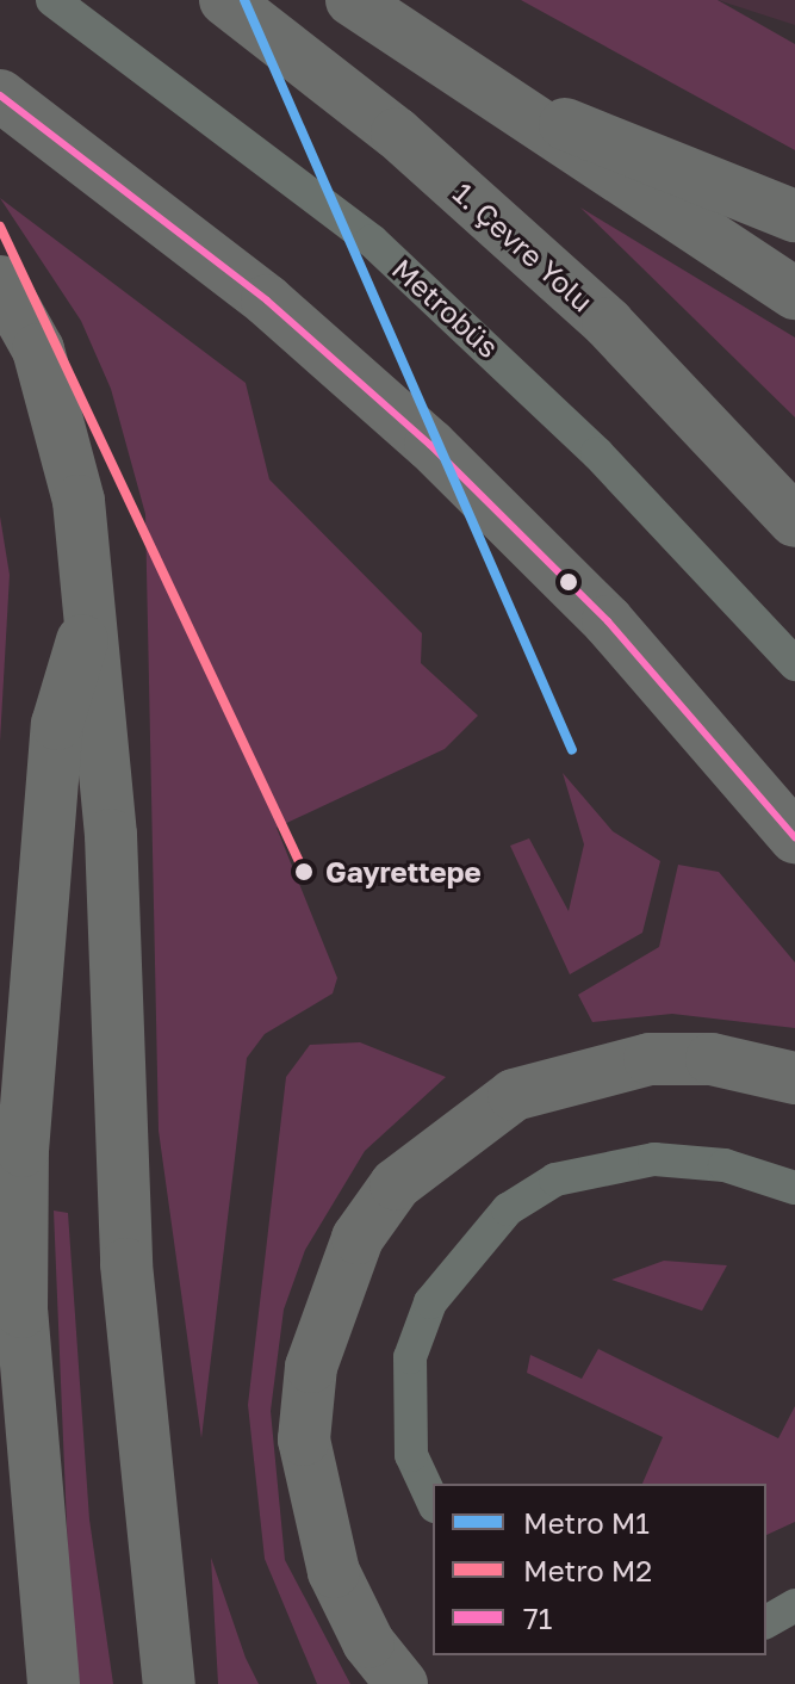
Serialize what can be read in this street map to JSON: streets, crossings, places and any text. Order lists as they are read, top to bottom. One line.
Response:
{"streets":{"highway":["1. Çevre Yolu"],"lane":["Metrobüs"]},"places":["Gayrettepe"],"lines":["metro line M1","transit line 71","metro line M2"],"legend":["Metro M1","Metro M2","71"]}
